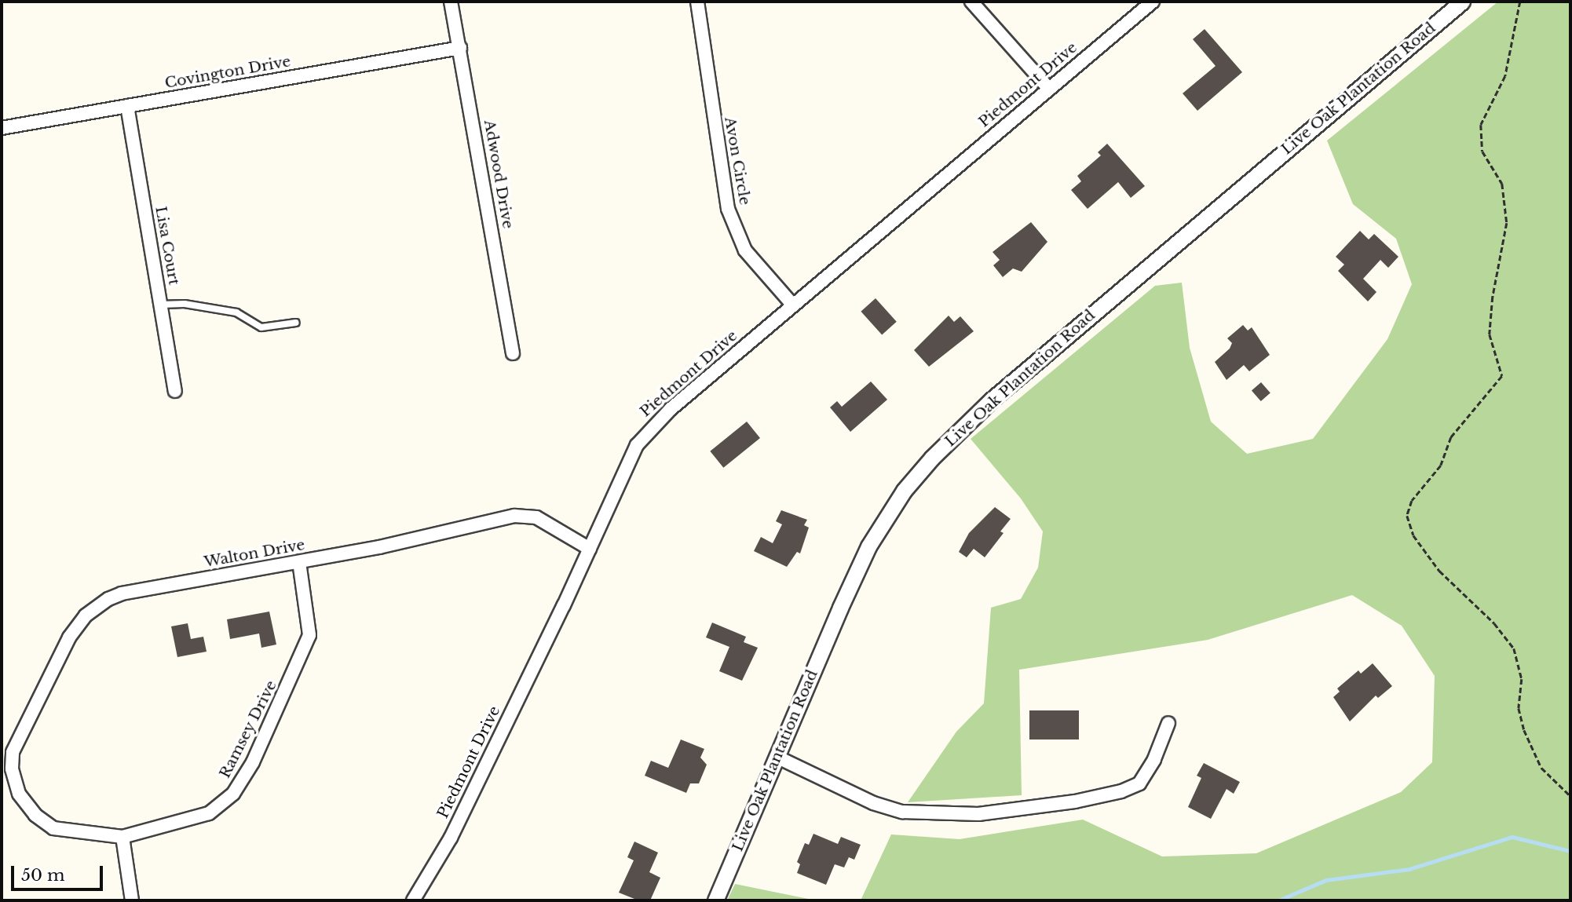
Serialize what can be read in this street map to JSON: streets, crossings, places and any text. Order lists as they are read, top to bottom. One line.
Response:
{"streets":{"street":["Covington Drive","Piedmont Drive","Live Oak Plantation Road","Avon Circle","Adwood Drive","Lisa Court","Walton Drive","Ramsey Drive"]},"crossings":[["Covington Drive","Adwood Drive"],["Covington Drive","Lisa Court"],["Piedmont Drive","Avon Circle"],["Piedmont Drive","Walton Drive"],["Walton Drive","Ramsey Drive"]],"scale_bar":"50 m"}
